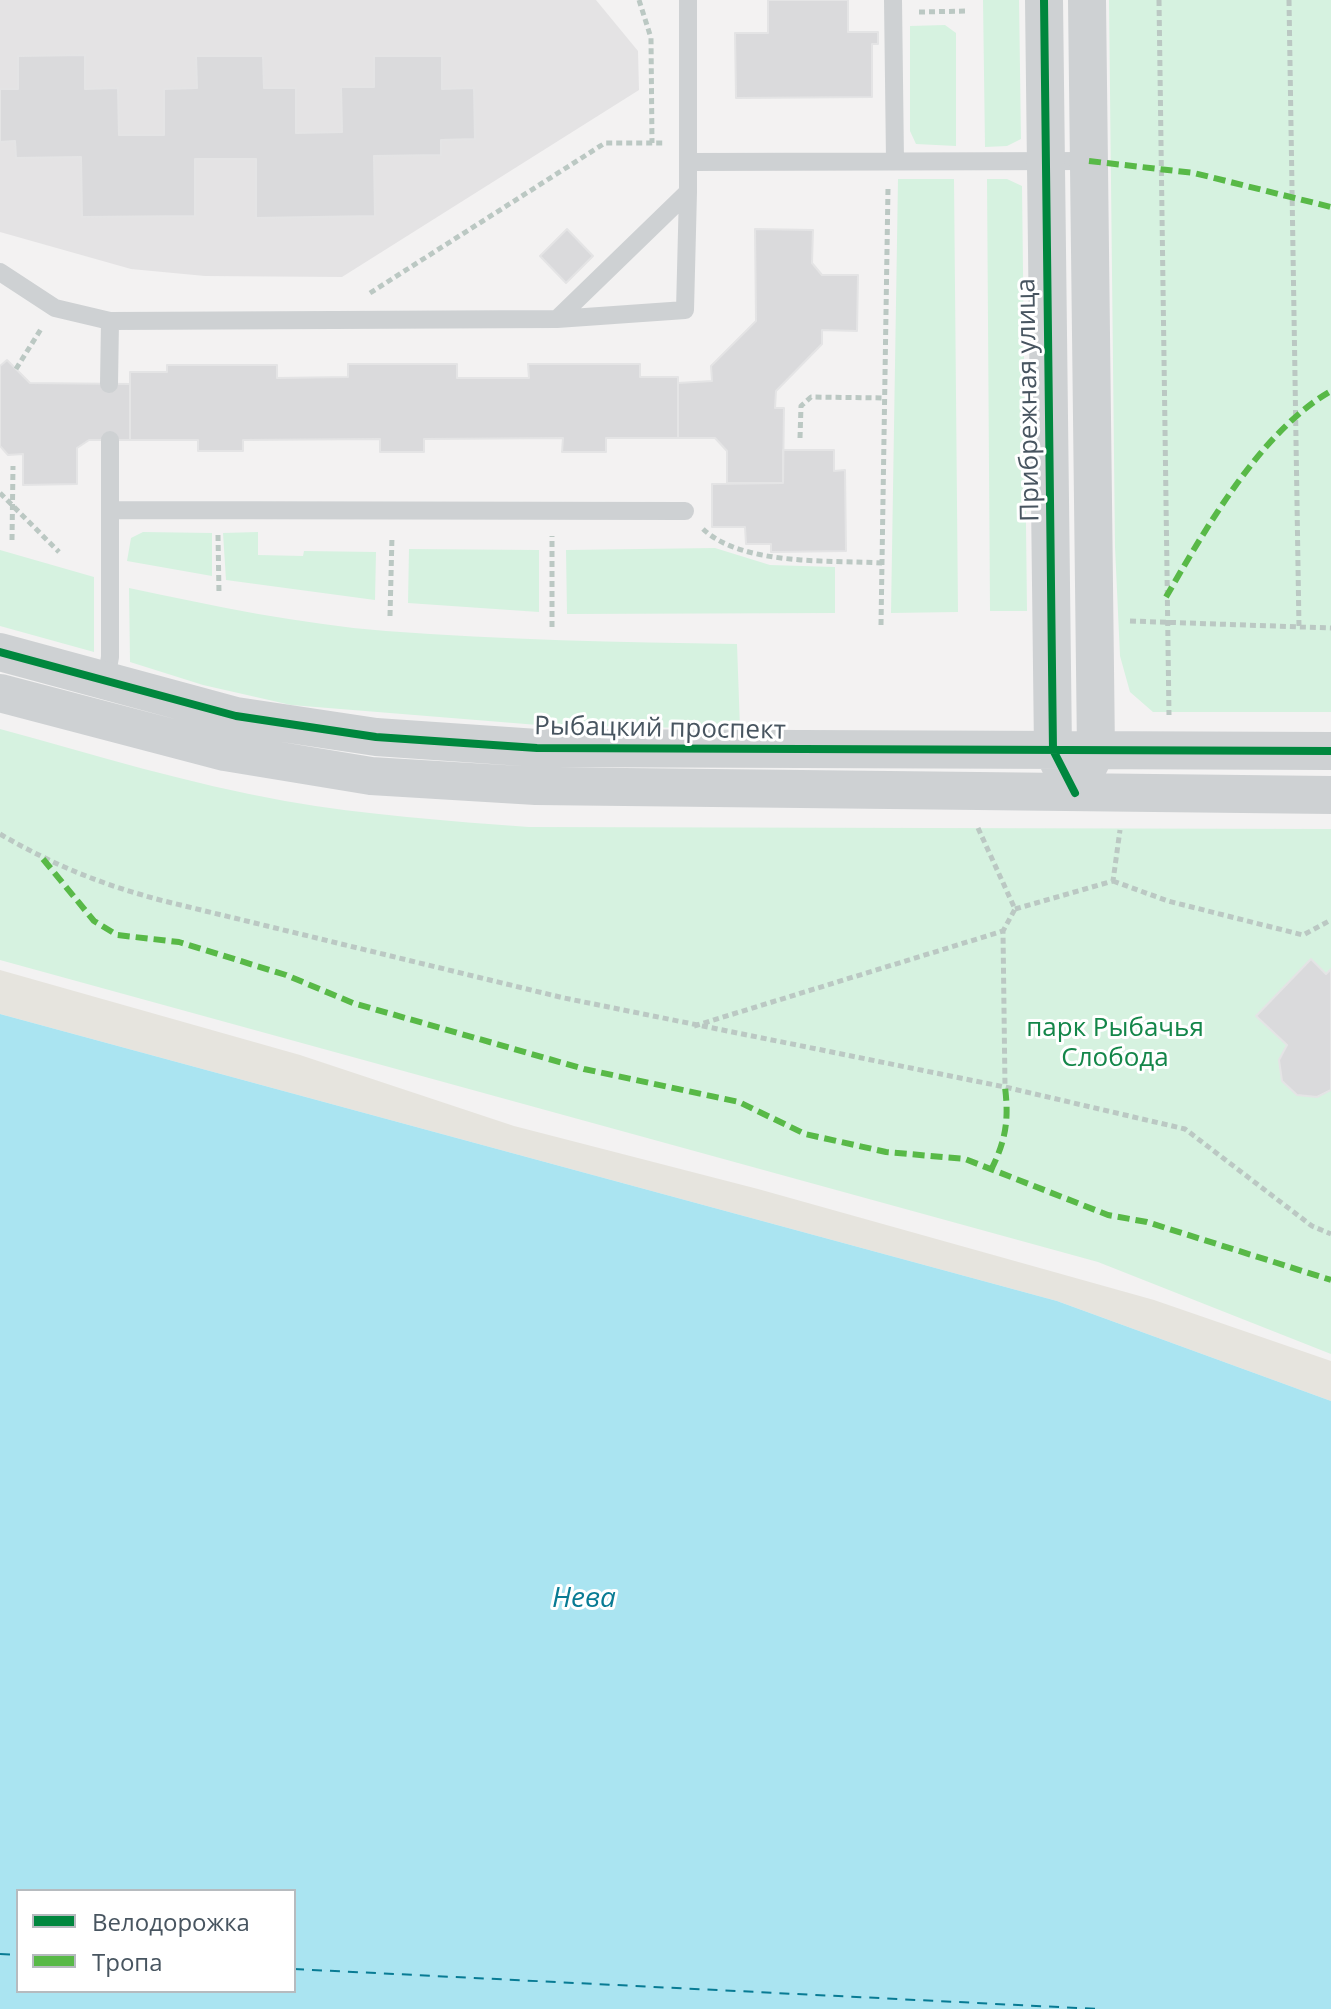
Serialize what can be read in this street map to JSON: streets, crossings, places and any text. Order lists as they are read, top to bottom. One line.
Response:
{"streets":{"street":["Прибрежная улица","Рыбацкий проспект"]},"crossings":[["Прибрежная улица","Рыбацкий проспект"]],"water":["Нева"],"parks":["парк Рыбачья Слобода"],"legend":["Велодорожка","Тропа"]}
